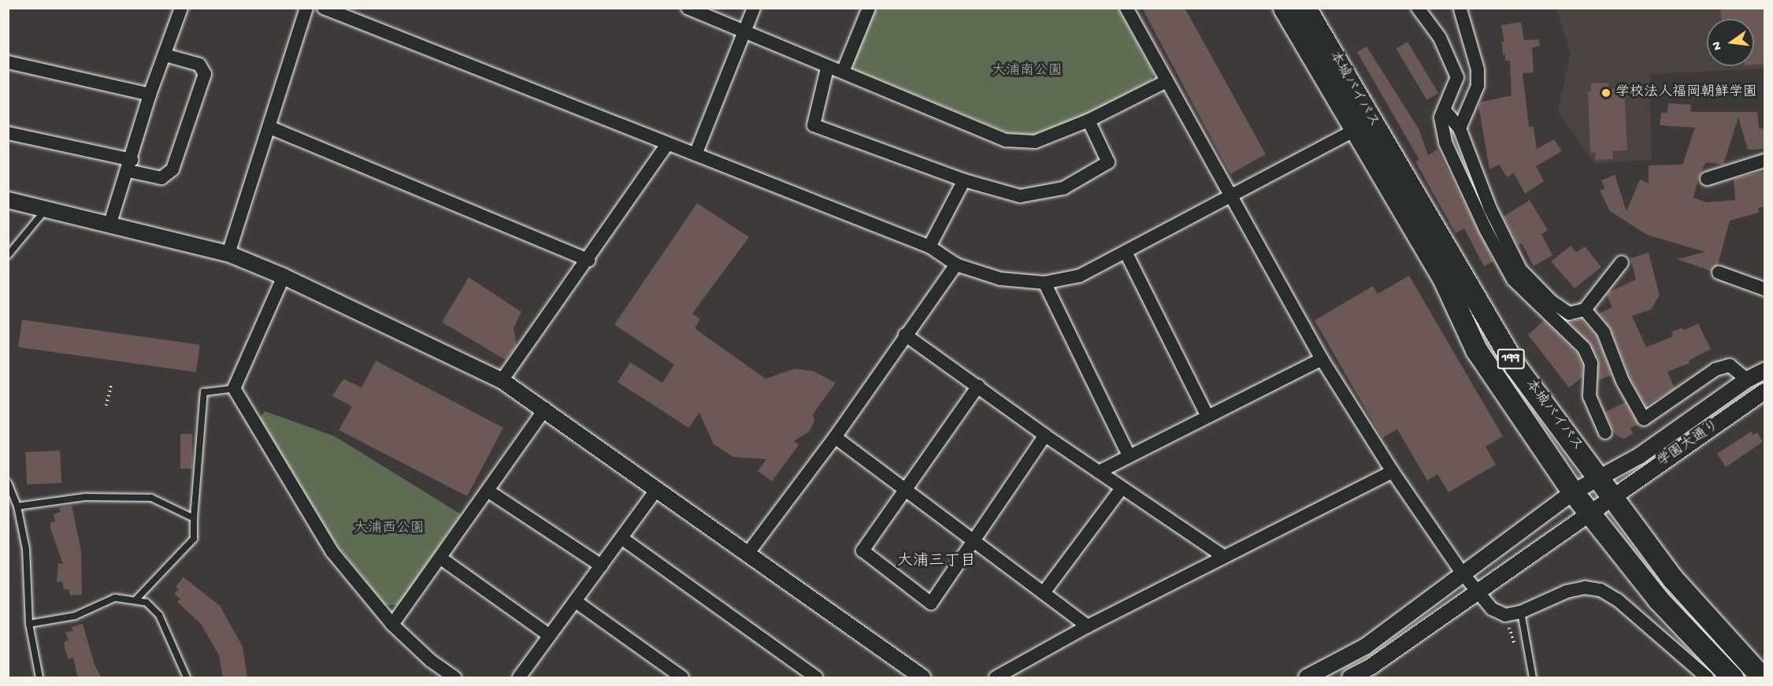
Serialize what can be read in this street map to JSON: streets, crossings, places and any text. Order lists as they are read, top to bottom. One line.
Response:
{"streets":{"highway":["本城バイパス","199"],"street":["学園大通り"]},"crossings":[["本城バイパス","学園大通り"]],"districts":["大浦三丁目"],"parks":["大浦南公園","大浦西公園"],"places":["学校法人福岡朝鮮学園"],"north":"left"}
